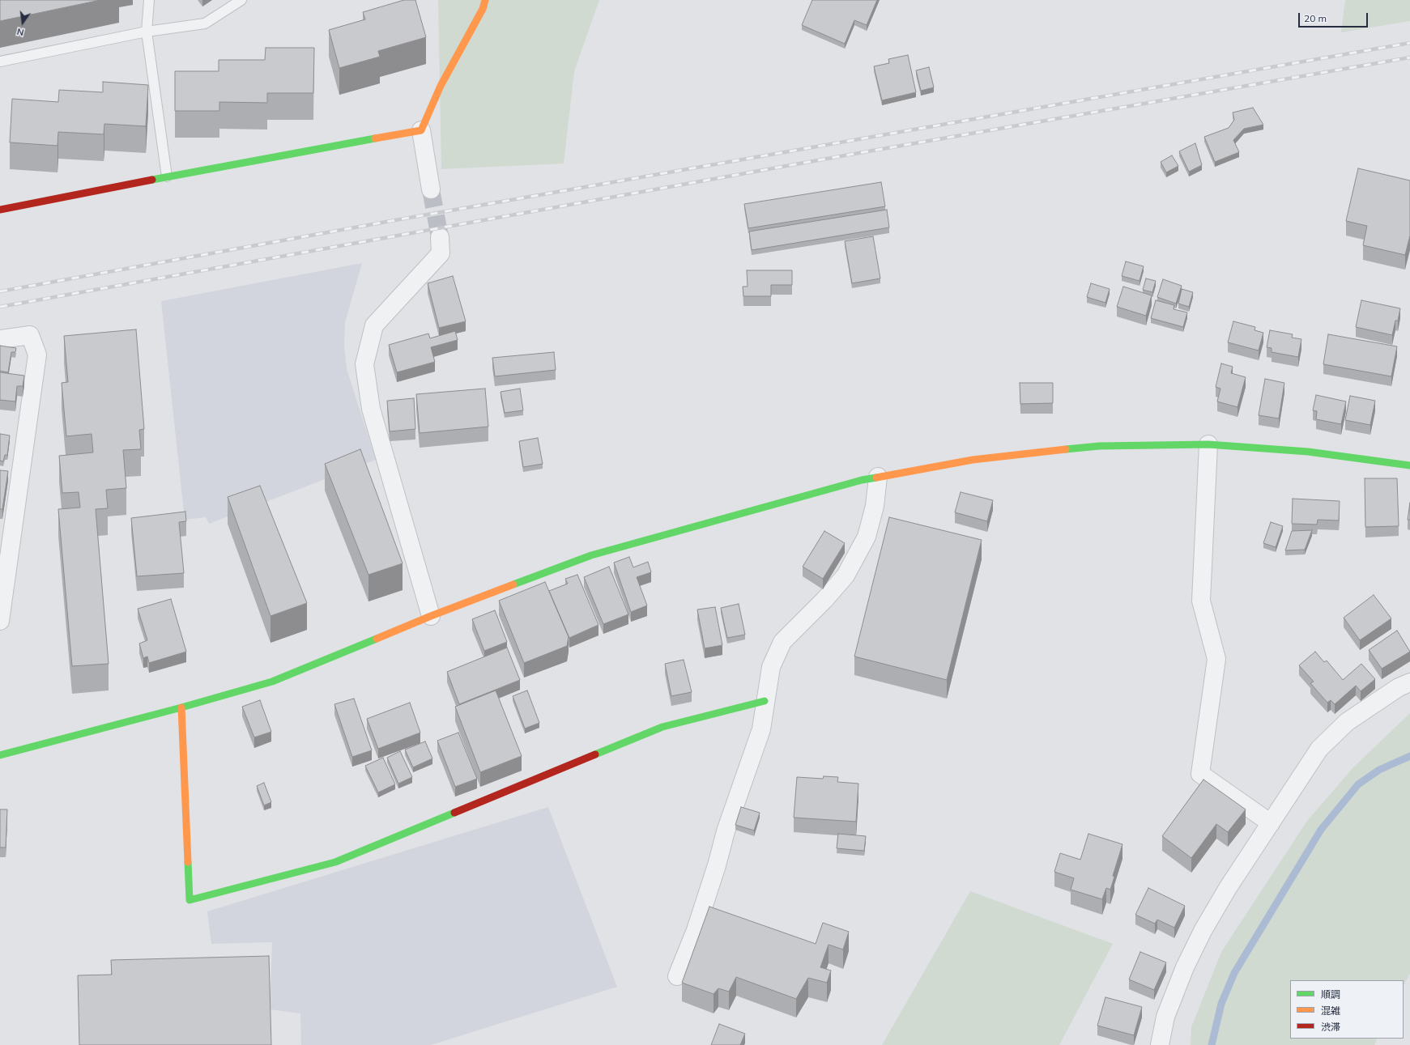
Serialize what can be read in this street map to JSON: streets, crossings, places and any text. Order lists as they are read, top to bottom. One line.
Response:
{"legend":["順調","混雑","渋滞"],"scale_bar":"20 m","north":"bottom"}
